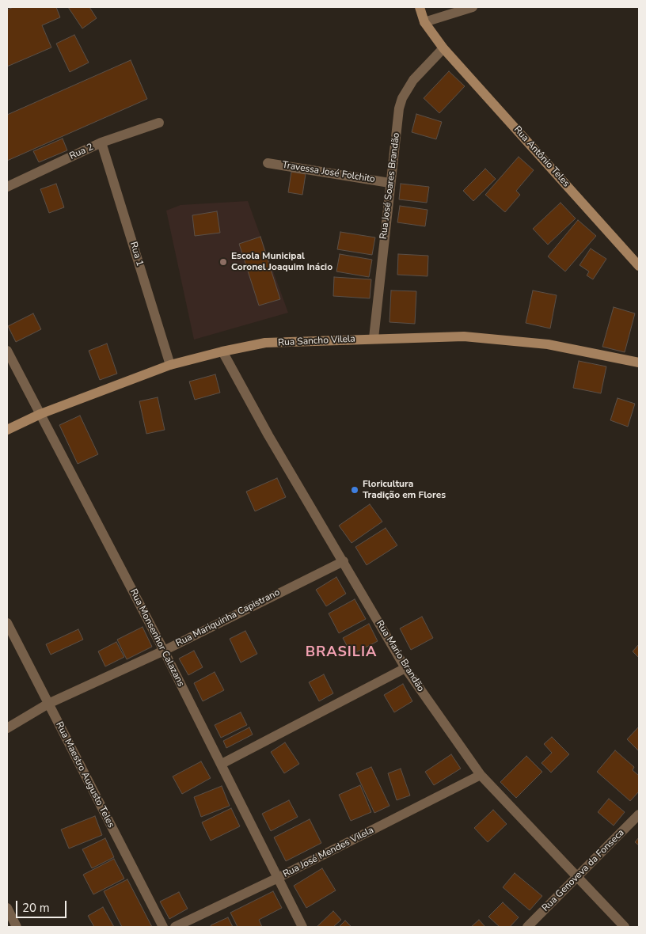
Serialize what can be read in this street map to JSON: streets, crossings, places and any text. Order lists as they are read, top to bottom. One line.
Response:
{"streets":{"main road":["Rua Antônio Teles","Rua Sancho Vilela"],"street":["Rua 2","Travessa José Folchito","Rua José Soares Brandão","Rua 1","Rua Mariquinha Capistrano","Rua Monsenhor Calazans","Rua Mario Brandão","Rua Maestro Augusto Teles","Rua José Mendes Vilela","Rua Genoveva da Fonseca"]},"crossings":[["Rua 2","Rua 1"],["Rua Antônio Teles","Rua José Soares Brandão"],["Travessa José Folchito","Rua José Soares Brandão"],["Rua José Soares Brandão","Rua Sancho Vilela"],["Rua 1","Rua Sancho Vilela"],["Rua Sancho Vilela","Rua Monsenhor Calazans"],["Rua Sancho Vilela","Rua Mario Brandão"],["Rua Mariquinha Capistrano","Rua Monsenhor Calazans"],["Rua Mariquinha Capistrano","Rua Mario Brandão"],["Rua Mariquinha Capistrano","Rua Maestro Augusto Teles"],["Rua Monsenhor Calazans","Rua José Mendes Vilela"],["Rua Mario Brandão","Rua José Mendes Vilela"],["Rua Mario Brandão","Rua Genoveva da Fonseca"]],"districts":["BRASILIA"],"places":["Escola Municipal Coronel Joaquim Inácio","Floricultura Tradição em Flores"],"scale_bar":"20 m"}
